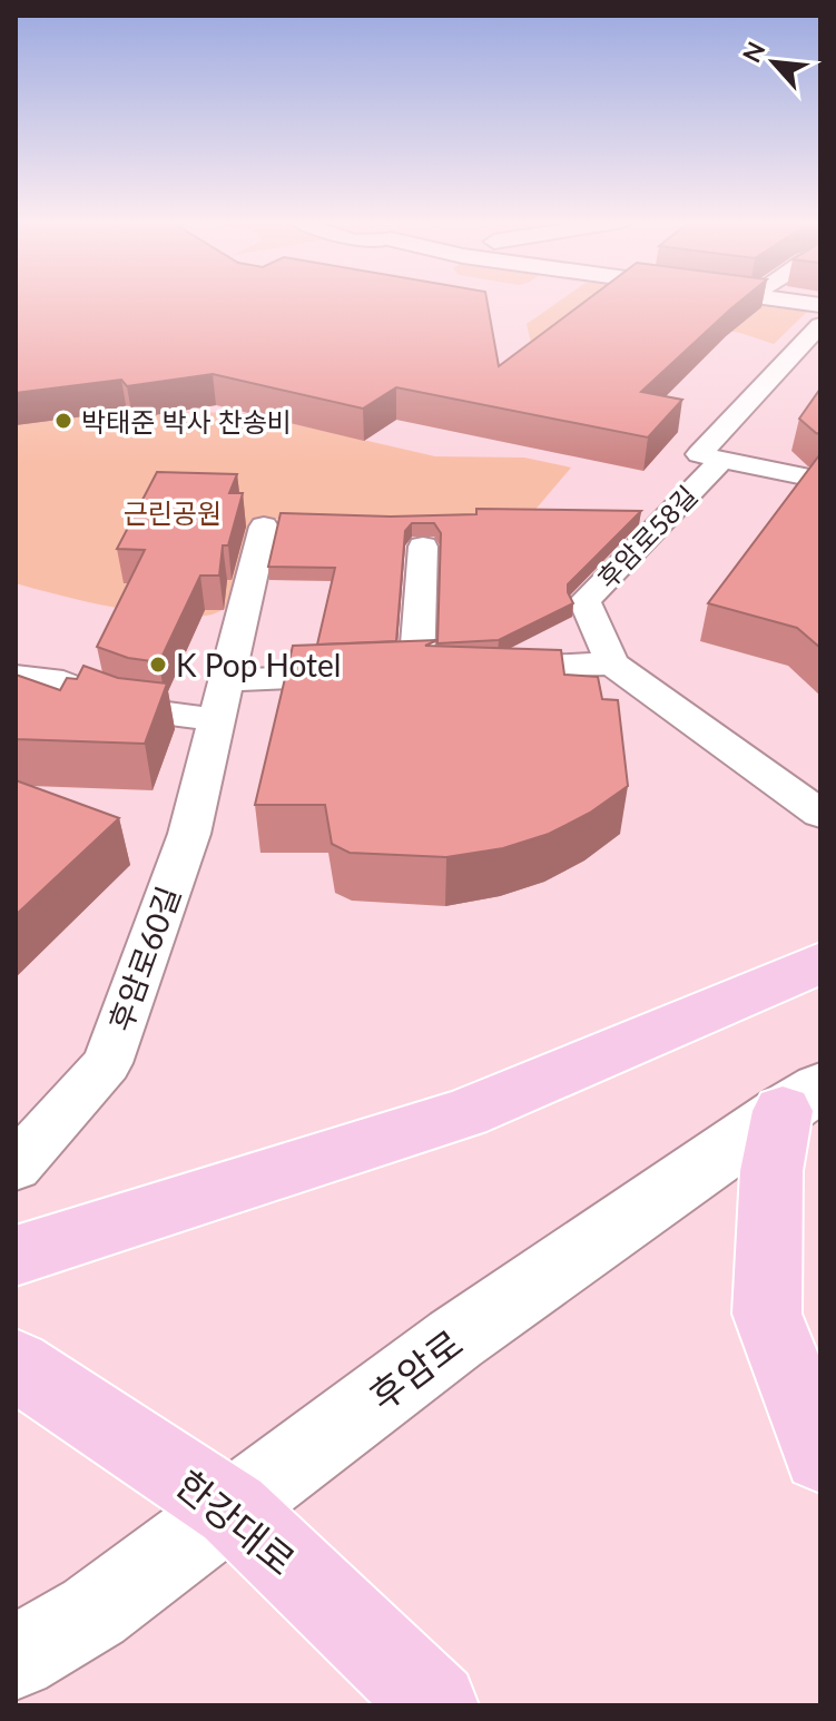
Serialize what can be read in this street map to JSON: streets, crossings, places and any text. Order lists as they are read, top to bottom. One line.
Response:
{"streets":{"main road":["후암로","한강대로"],"street":["후암로58길","후암로60길"]},"crossings":[["후암로","한강대로"]],"parks":["근린공원"],"places":["박태준 박사 찬송비","K Pop Hotel"],"north":"top left"}
